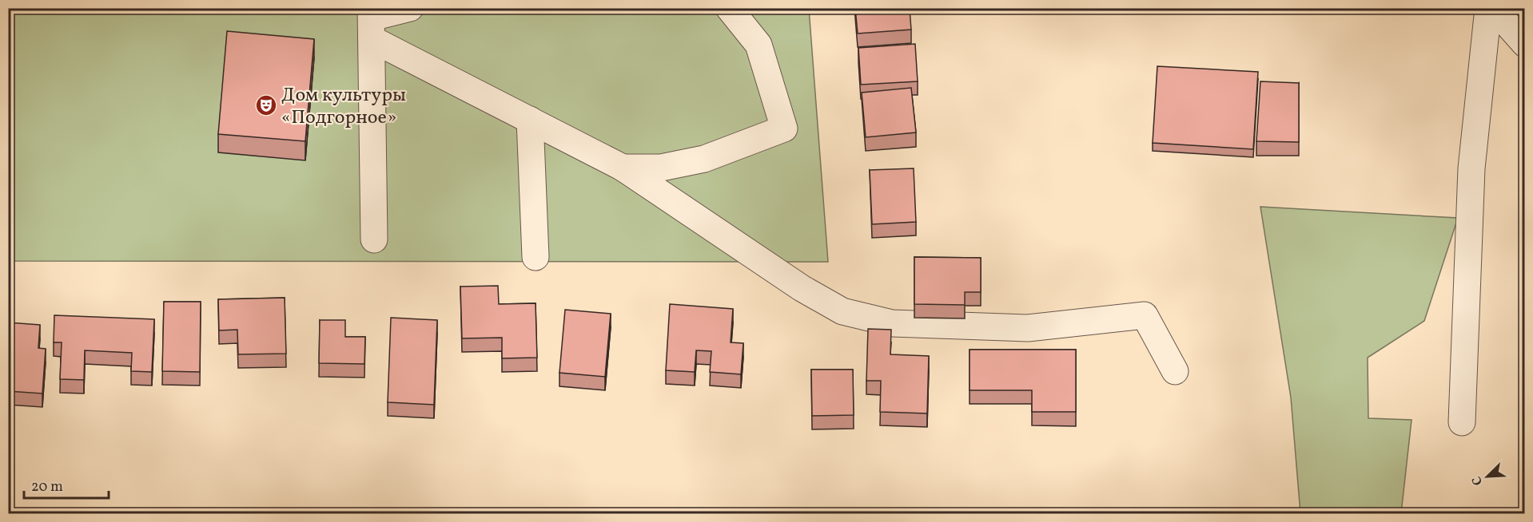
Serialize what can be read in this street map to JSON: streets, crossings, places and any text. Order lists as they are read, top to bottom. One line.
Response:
{"places":{"theatre":["Дом культуры «Подгорное»"]},"scale_bar":"20 m","north":"bottom left"}
